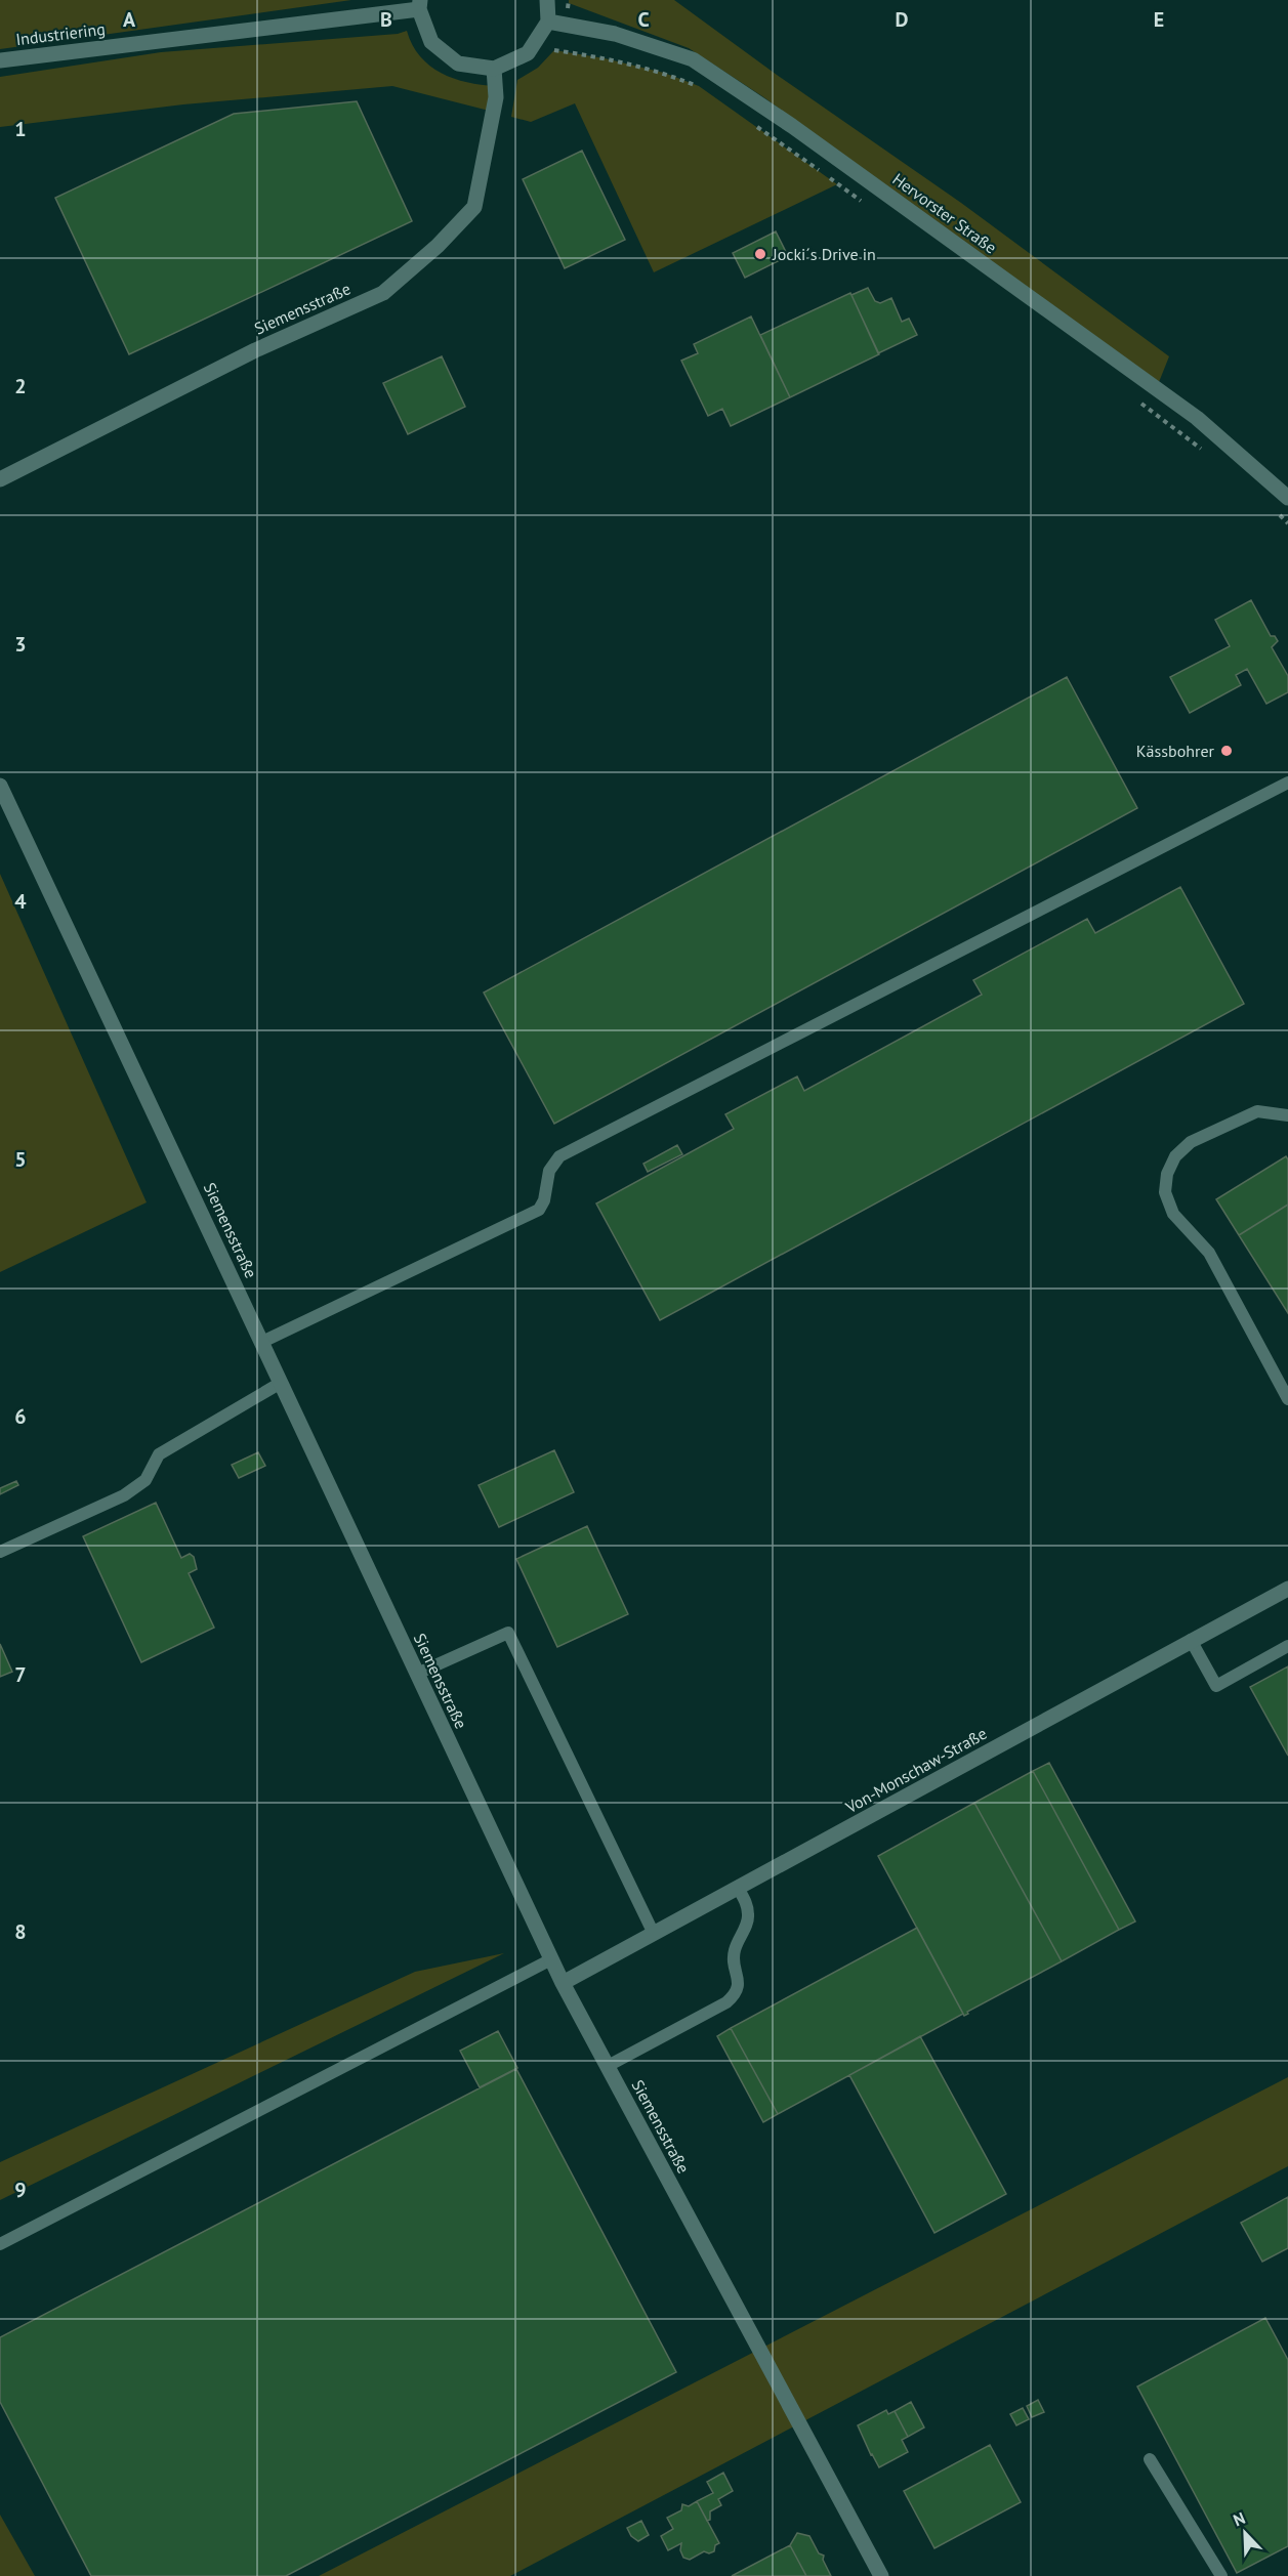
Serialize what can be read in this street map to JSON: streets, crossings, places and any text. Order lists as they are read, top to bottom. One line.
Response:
{"streets":{"street":["Industriering","Hervorster Straße","Siemensstraße","Von-Monschaw-Straße"]},"crossings":[["Siemensstraße","Von-Monschaw-Straße"]],"places":["Jocki´s Drive in","Kässbohrer"],"north":"top left","grid":{"columns":["A","B","C","D","E"],"rows":["1","2","3","4","5","6","7","8","9"]}}
